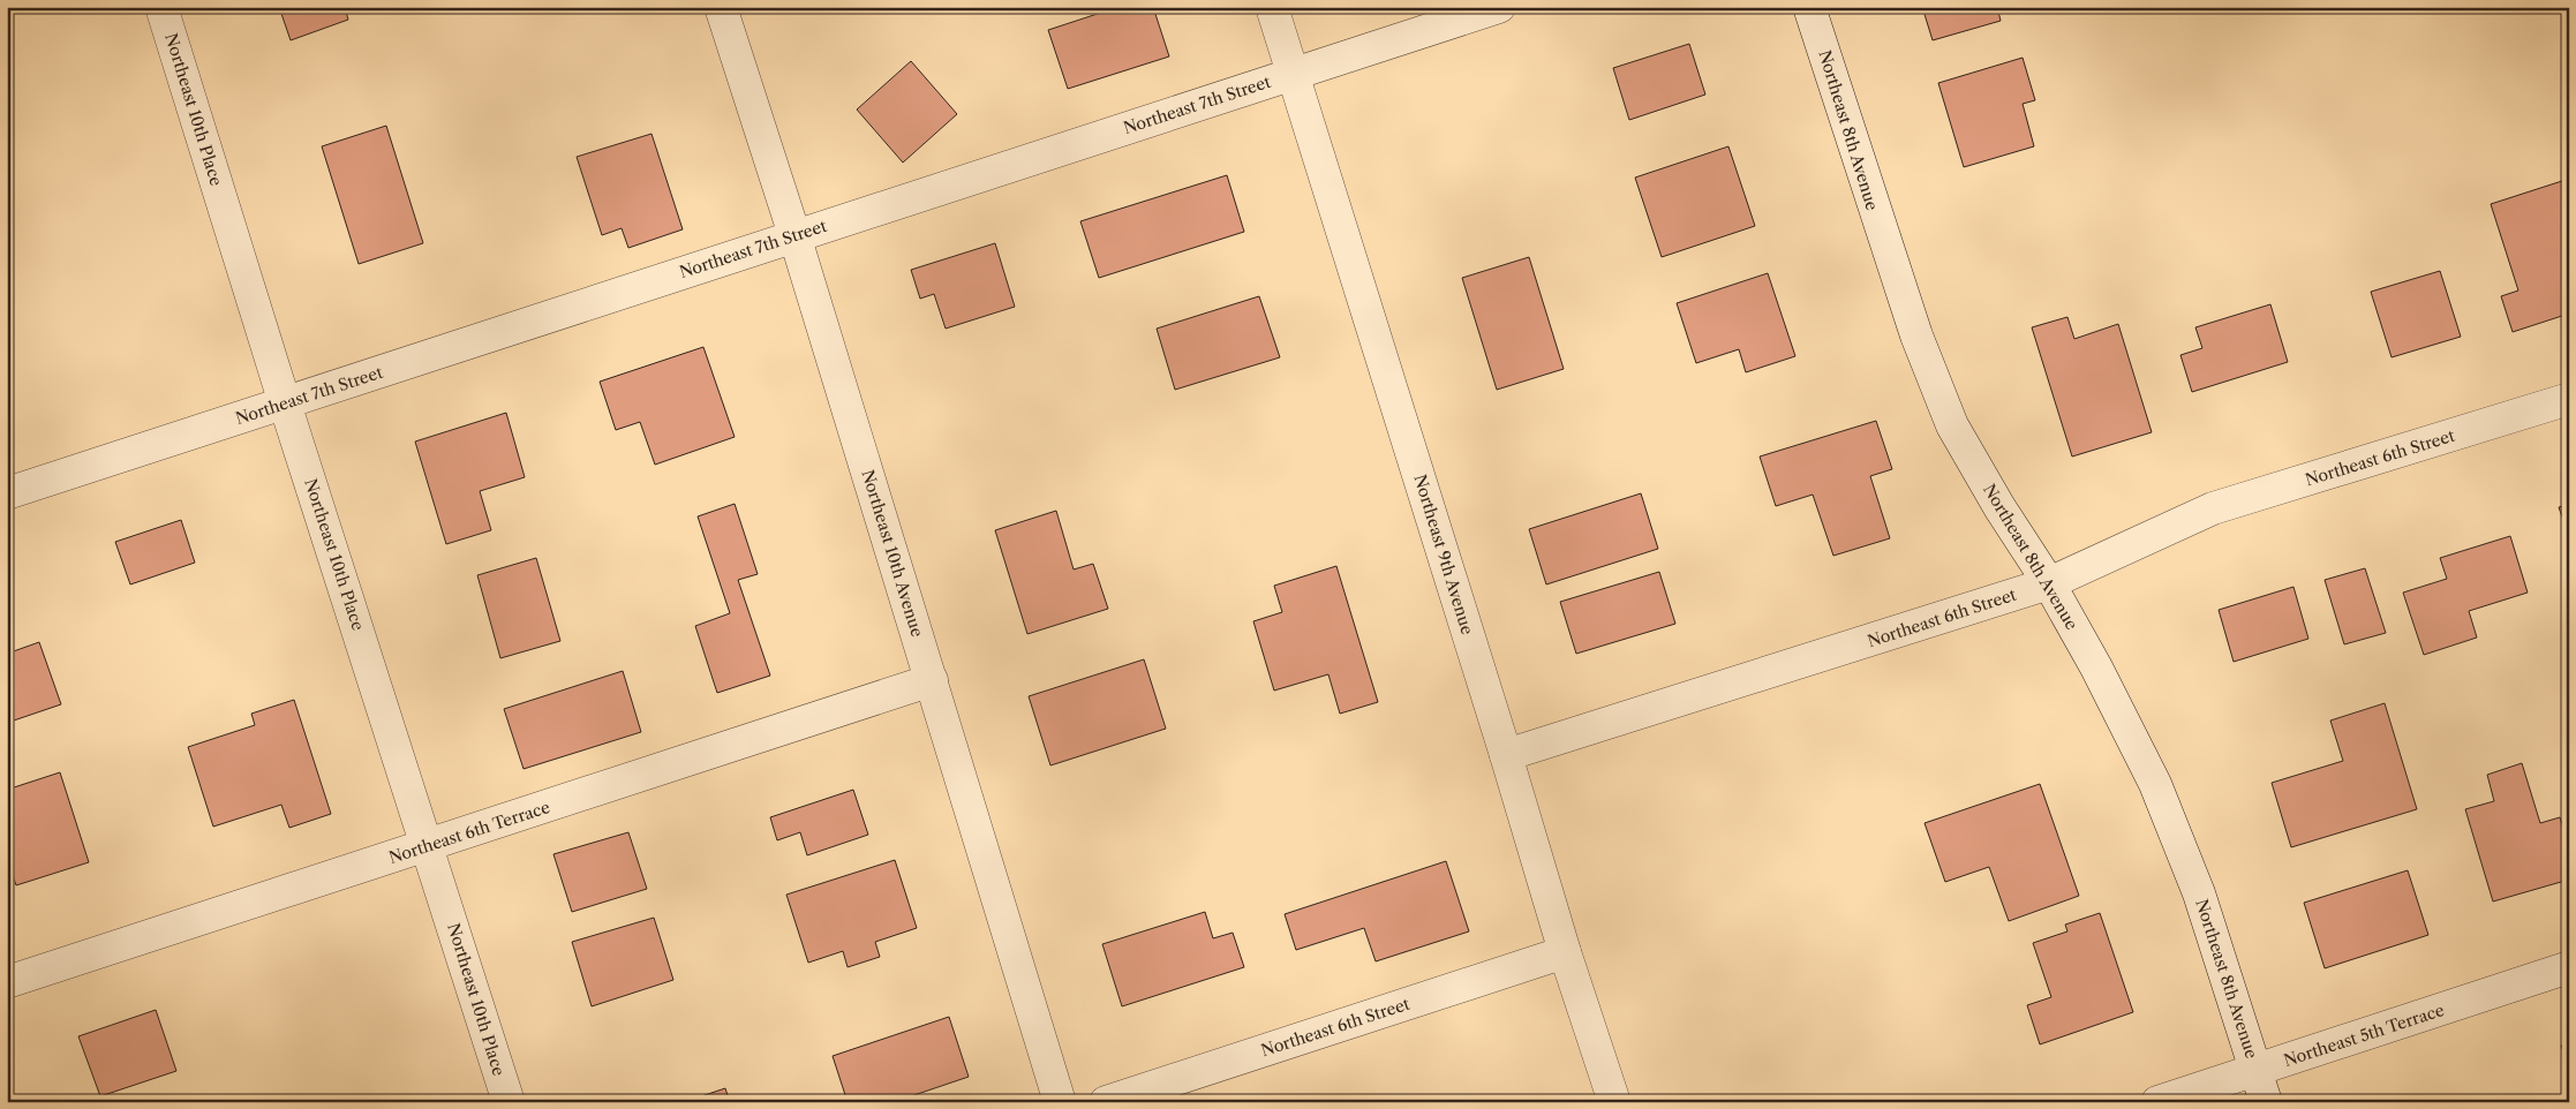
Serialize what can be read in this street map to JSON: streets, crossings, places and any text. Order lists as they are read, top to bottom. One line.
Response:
{"streets":{"street":["Northeast 7th Street","Northeast 10th Place","Northeast 8th Avenue","Northeast 6th Street","Northeast 10th Avenue","Northeast 9th Avenue","Northeast 6th Terrace","Northeast 5th Terrace"]},"crossings":[["Northeast 7th Street","Northeast 10th Place"],["Northeast 7th Street","Northeast 10th Avenue"],["Northeast 7th Street","Northeast 9th Avenue"],["Northeast 10th Place","Northeast 6th Terrace"],["Northeast 8th Avenue","Northeast 6th Street"],["Northeast 8th Avenue","Northeast 5th Terrace"],["Northeast 6th Street","Northeast 9th Avenue"],["Northeast 10th Avenue","Northeast 6th Terrace"]]}
